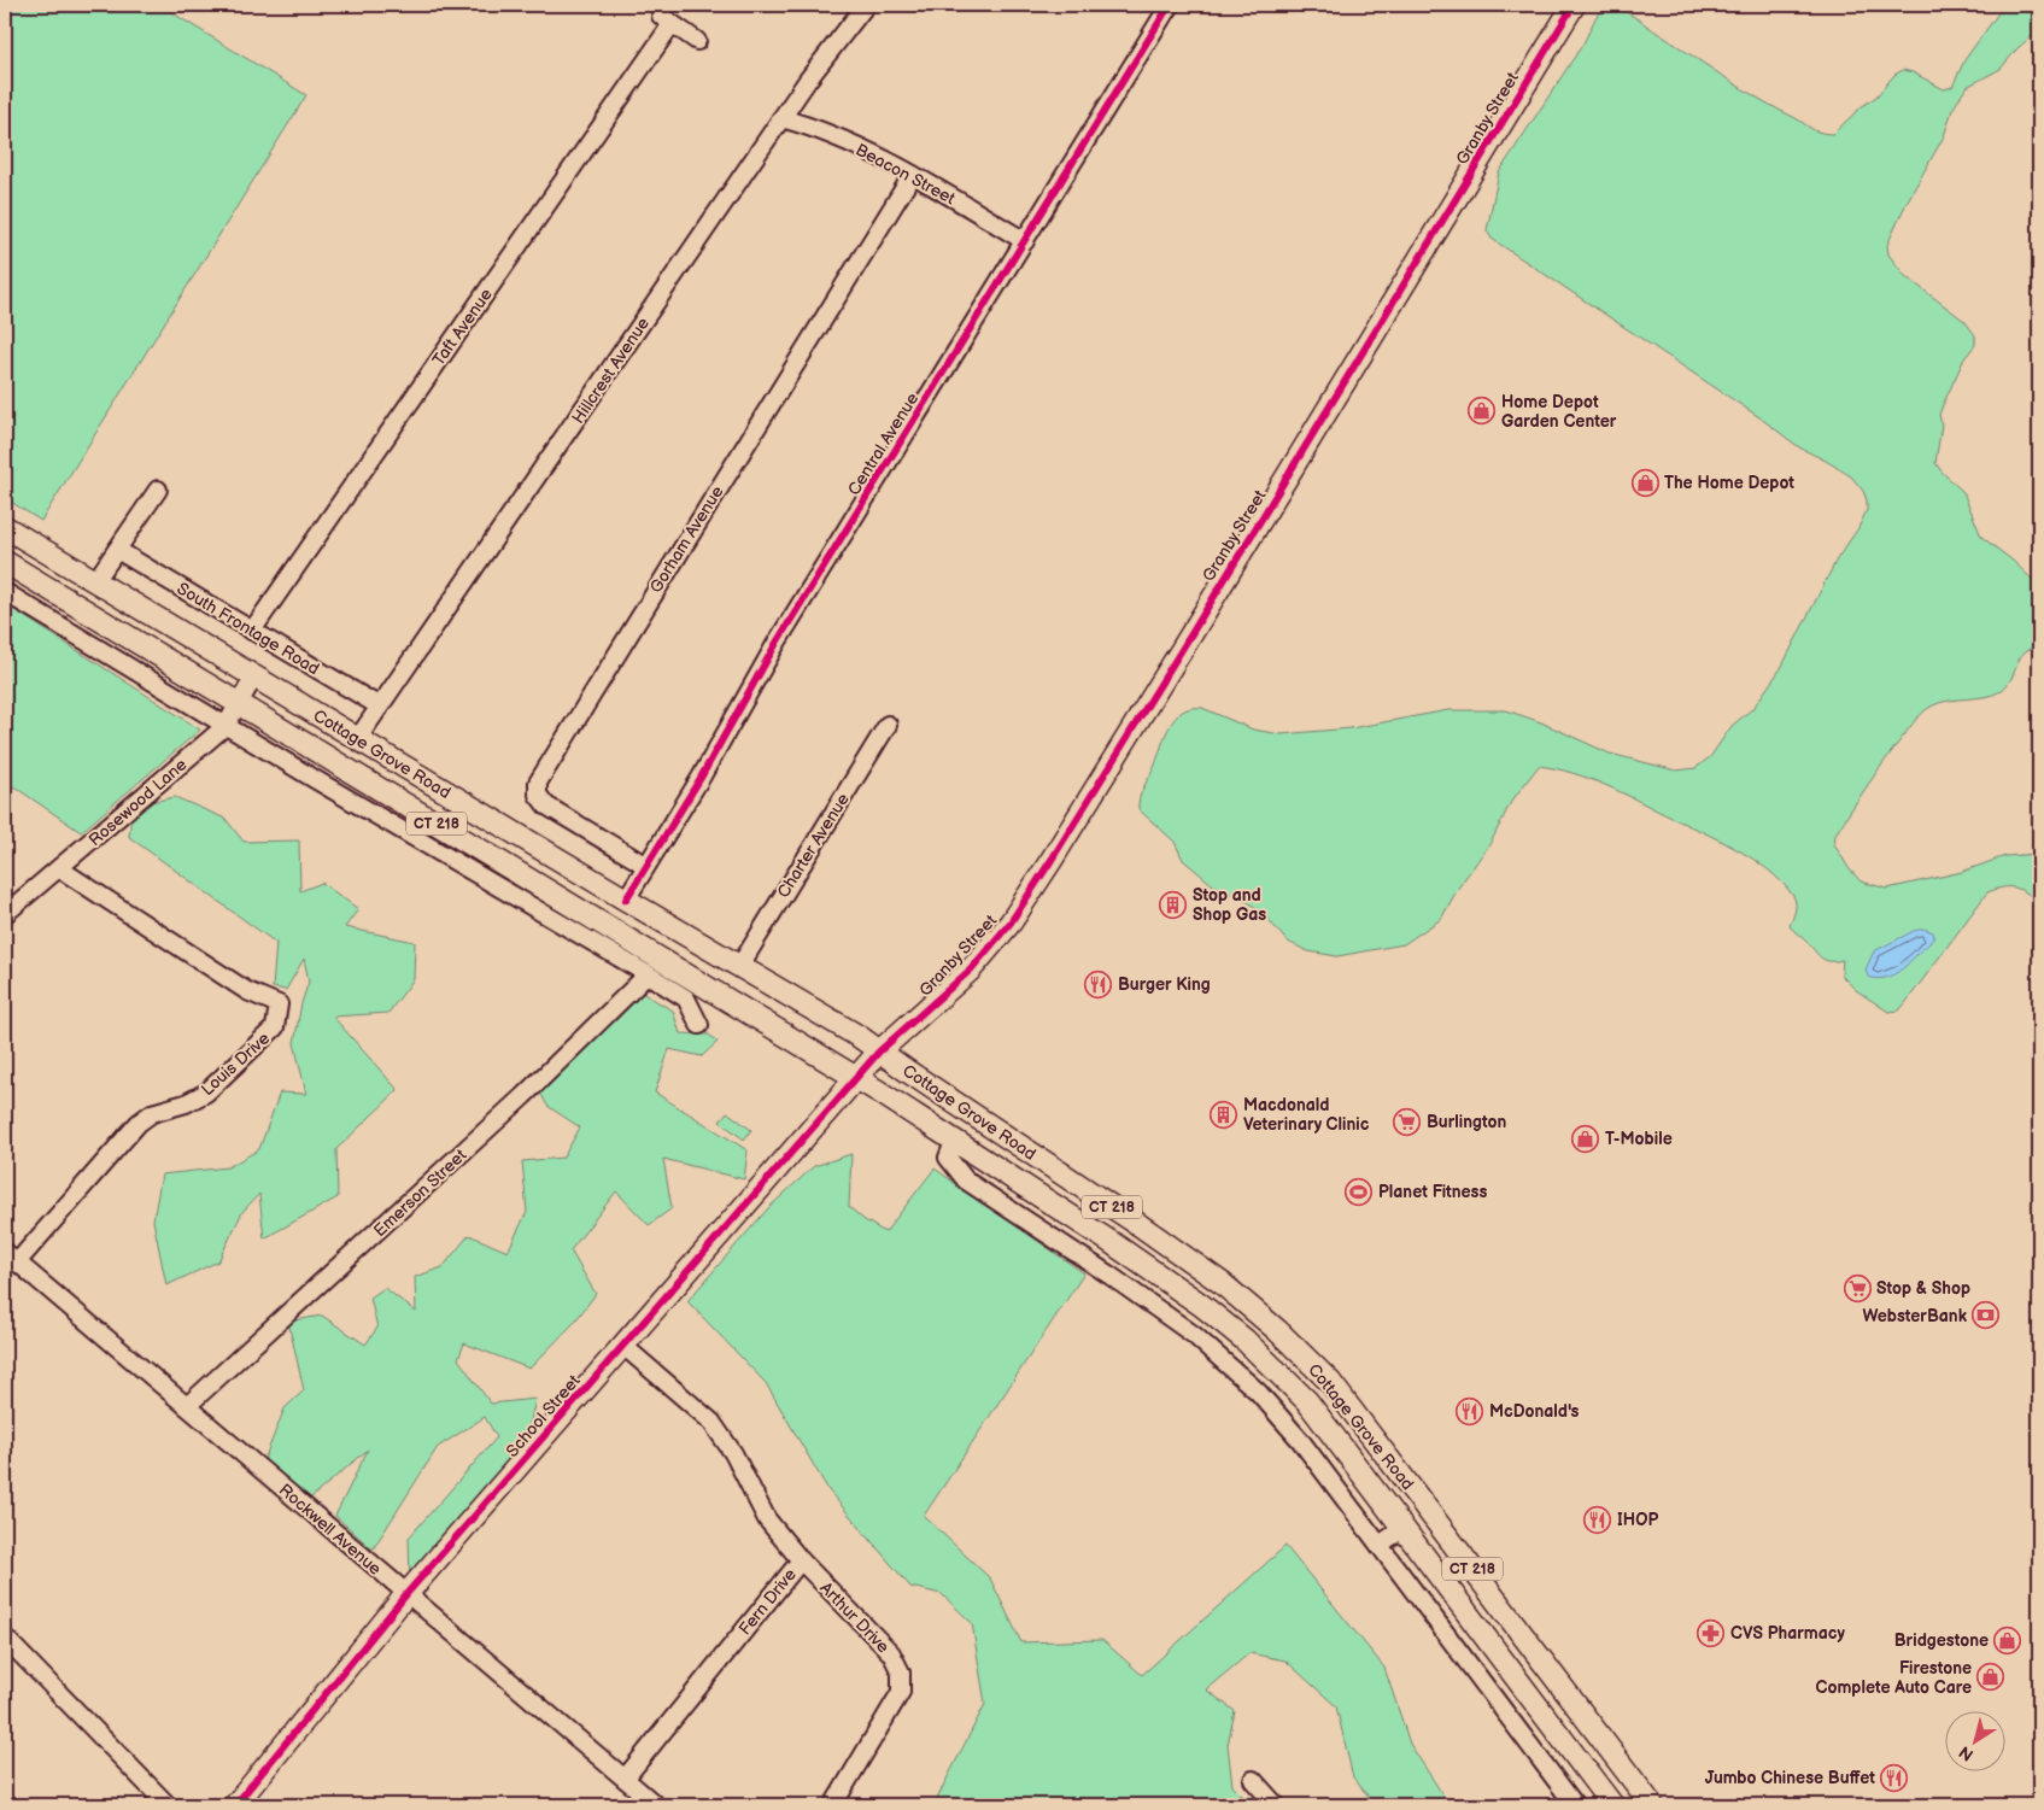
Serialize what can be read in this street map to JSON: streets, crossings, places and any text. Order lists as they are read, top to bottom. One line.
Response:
{"streets":{"main road":["Granby Street","Cottage Grove Road","CT 218","School Street"],"street":["Beacon Street","Taft Avenue","Hillcrest Avenue","Central Avenue","Gorham Avenue","South Frontage Road","Rosewood Lane","Charter Avenue","Louis Drive","Emerson Street","Rockwell Avenue","Fern Drive","Arthur Drive"]},"crossings":[["Granby Street","Cottage Grove Road"],["Granby Street","School Street"],["Beacon Street","Hillcrest Avenue"],["Beacon Street","Central Avenue"],["Beacon Street","Gorham Avenue"],["Taft Avenue","South Frontage Road"],["Hillcrest Avenue","South Frontage Road"],["Hillcrest Avenue","Cottage Grove Road"],["Central Avenue","Gorham Avenue"],["Central Avenue","Cottage Grove Road"],["Cottage Grove Road","Rosewood Lane"],["Cottage Grove Road","Charter Avenue"],["Cottage Grove Road","School Street"],["Rosewood Lane","Louis Drive"],["Louis Drive","Rockwell Avenue"],["Emerson Street","Rockwell Avenue"],["School Street","Rockwell Avenue"],["School Street","Fern Drive"],["Rockwell Avenue","Fern Drive"],["Fern Drive","Arthur Drive"]],"places":{"shop":["Home Depot Garden Center","The Home Depot","T-Mobile","Bridgestone","Firestone Complete Auto Care"],"building":["Stop and Shop Gas","Macdonald Veterinary Clinic"],"restaurant":["Burger King","McDonald's","IHOP","Jumbo Chinese Buffet"],"supermarket":["Burlington","Stop & Shop"],"sports":["Planet Fitness"],"bank":["WebsterBank"],"pharmacy":["CVS Pharmacy"]},"north":"bottom left"}
